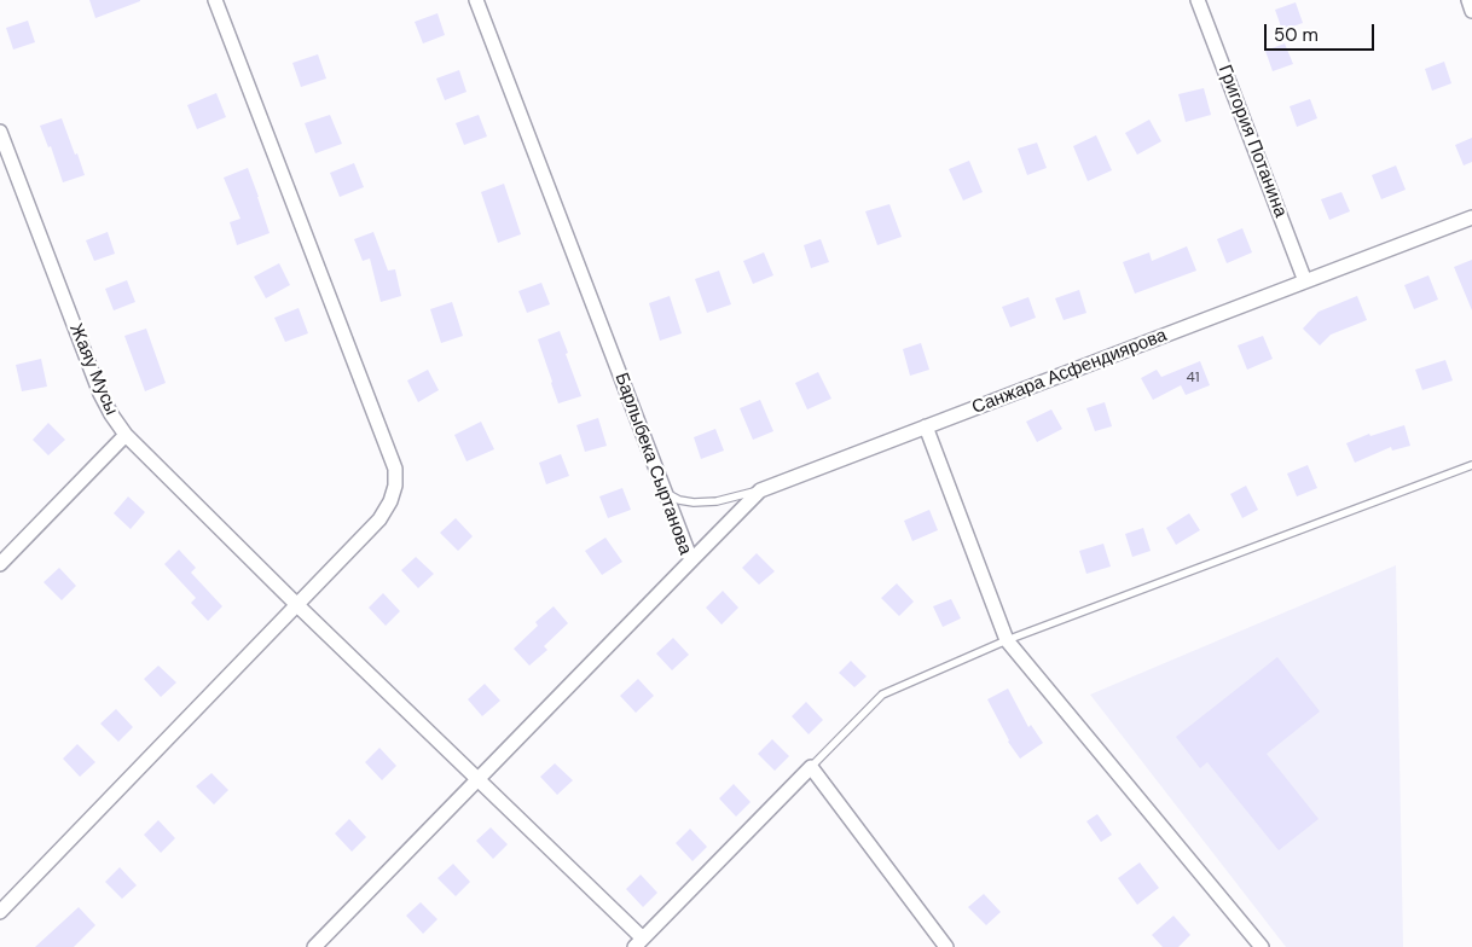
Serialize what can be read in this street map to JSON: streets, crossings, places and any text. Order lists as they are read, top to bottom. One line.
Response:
{"streets":{"street":["Григория Потанина","Жаяу Мусы","Санжара Асфендиярова","Барлыбека Сыртанова"]},"crossings":[["Григория Потанина","Санжара Асфендиярова"],["Санжара Асфендиярова","Барлыбека Сыртанова"]],"house_numbers":["41"],"scale_bar":"50 m"}
